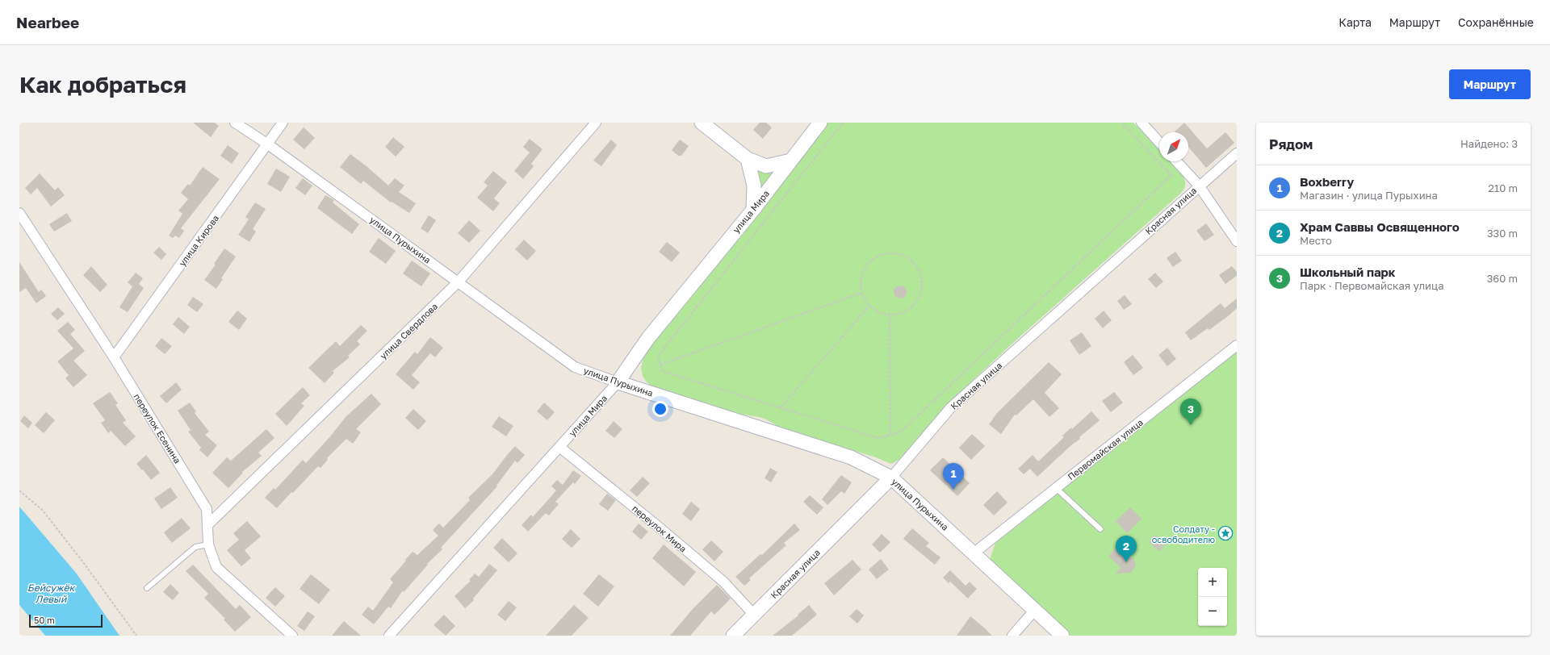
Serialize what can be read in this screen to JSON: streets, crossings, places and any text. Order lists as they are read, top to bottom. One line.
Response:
{"streets":{"street":["Красная улица","улица Мира","улица Пурыхина","улица Кирова","улица Свердлова","переулок Есенина","Первомайская улица","переулок Мира"]},"crossings":[["Красная улица","улица Пурыхина"],["Красная улица","переулок Мира"],["улица Мира","улица Пурыхина"],["улица Мира","переулок Мира"],["улица Пурыхина","улица Кирова"],["улица Пурыхина","улица Свердлова"],["улица Пурыхина","Первомайская улица"],["улица Кирова","переулок Есенина"],["улица Свердлова","переулок Есенина"]],"water":["Бейсужёк Левый"],"places":{"place":["Солдату - освободителю"]},"scale_bar":"50 m","north":"top right","page":{"header":"Nearbee","nav":["Карта","Маршрут","Сохранённые"],"buttons":"Маршрут","title":"Как добраться","heading":["Рядом","Найдено: 3"],"list":[{"mark":"1","name":"Boxberry","note":"Магазин · улица Пурыхина","value":"210 m"},{"mark":"2","name":"Храм Саввы Освященного","note":"Место","value":"330 m"},{"mark":"3","name":"Школьный парк","note":"Парк · Первомайская улица","value":"360 m"}],"pins":["3","1","2"],"map_buttons":["+","−"],"scale":"50 m"}}
